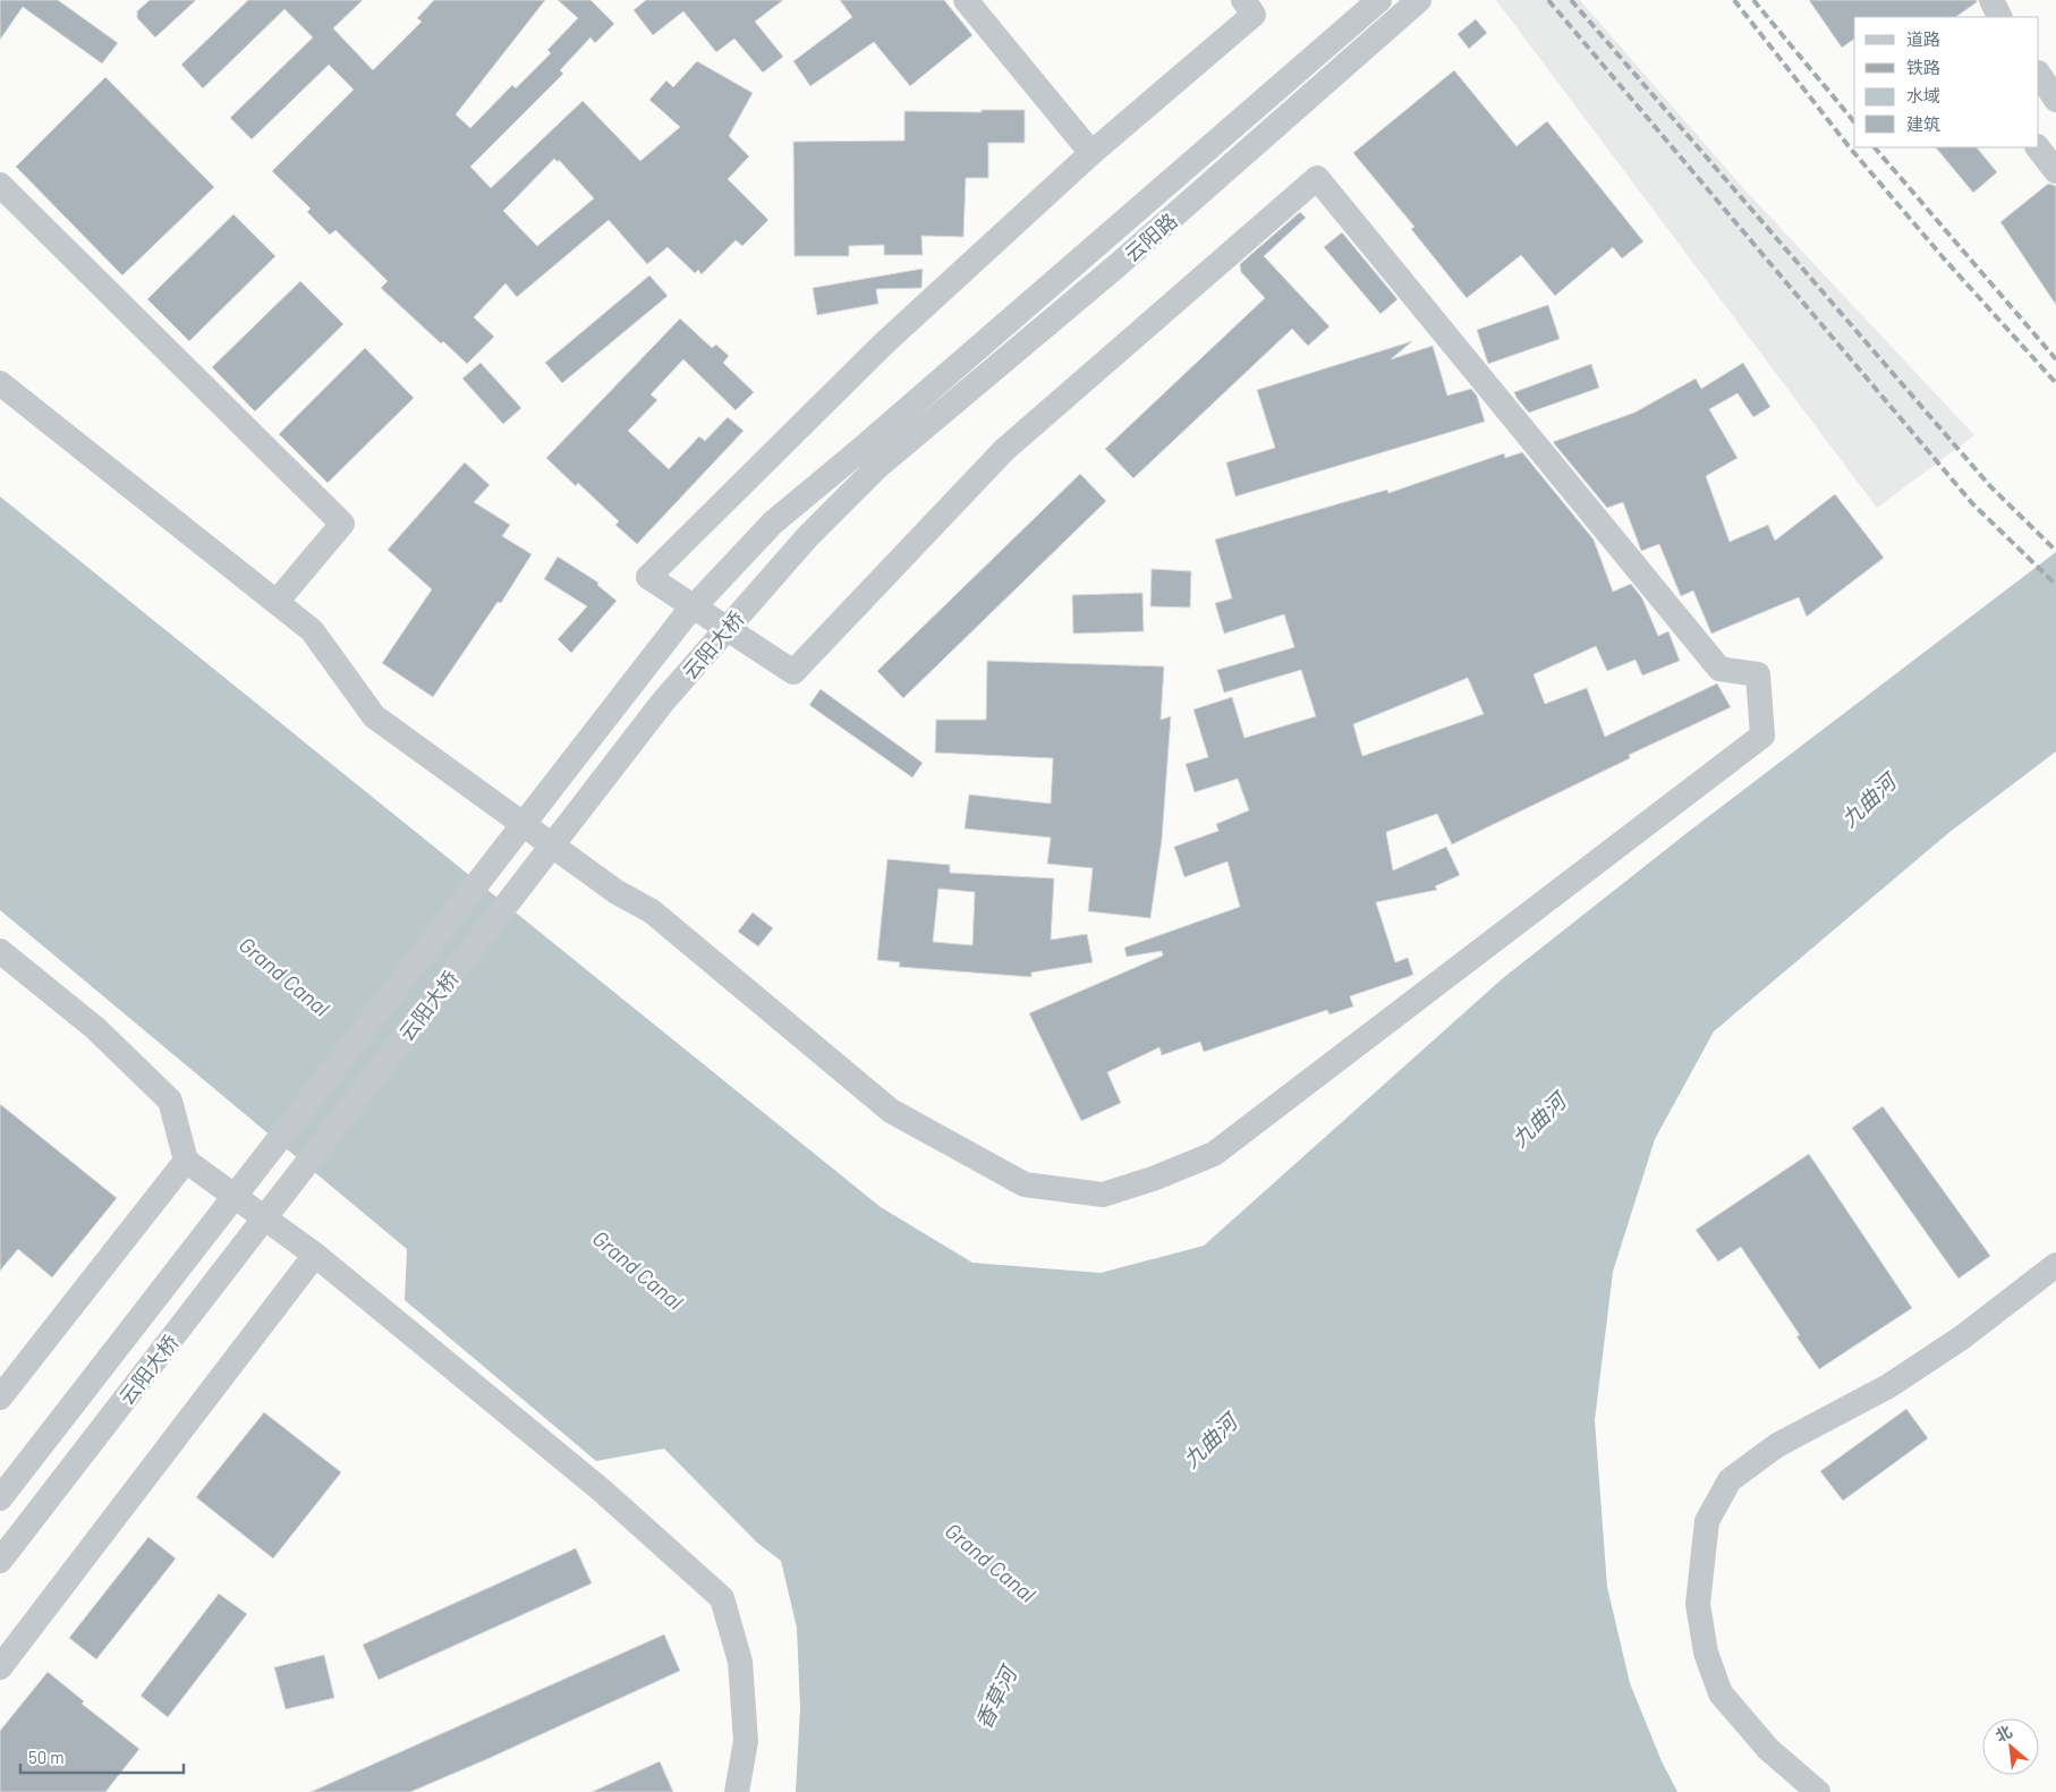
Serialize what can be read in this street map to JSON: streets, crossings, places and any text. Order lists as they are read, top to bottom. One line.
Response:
{"streets":{"street":["云阳路","云阳大桥"]},"crossings":[["云阳路","云阳大桥"]],"water":["九曲河","Grand Canal","香草河"],"legend":["道路","铁路","水域","建筑"],"scale_bar":"50 m","north":"top left"}
